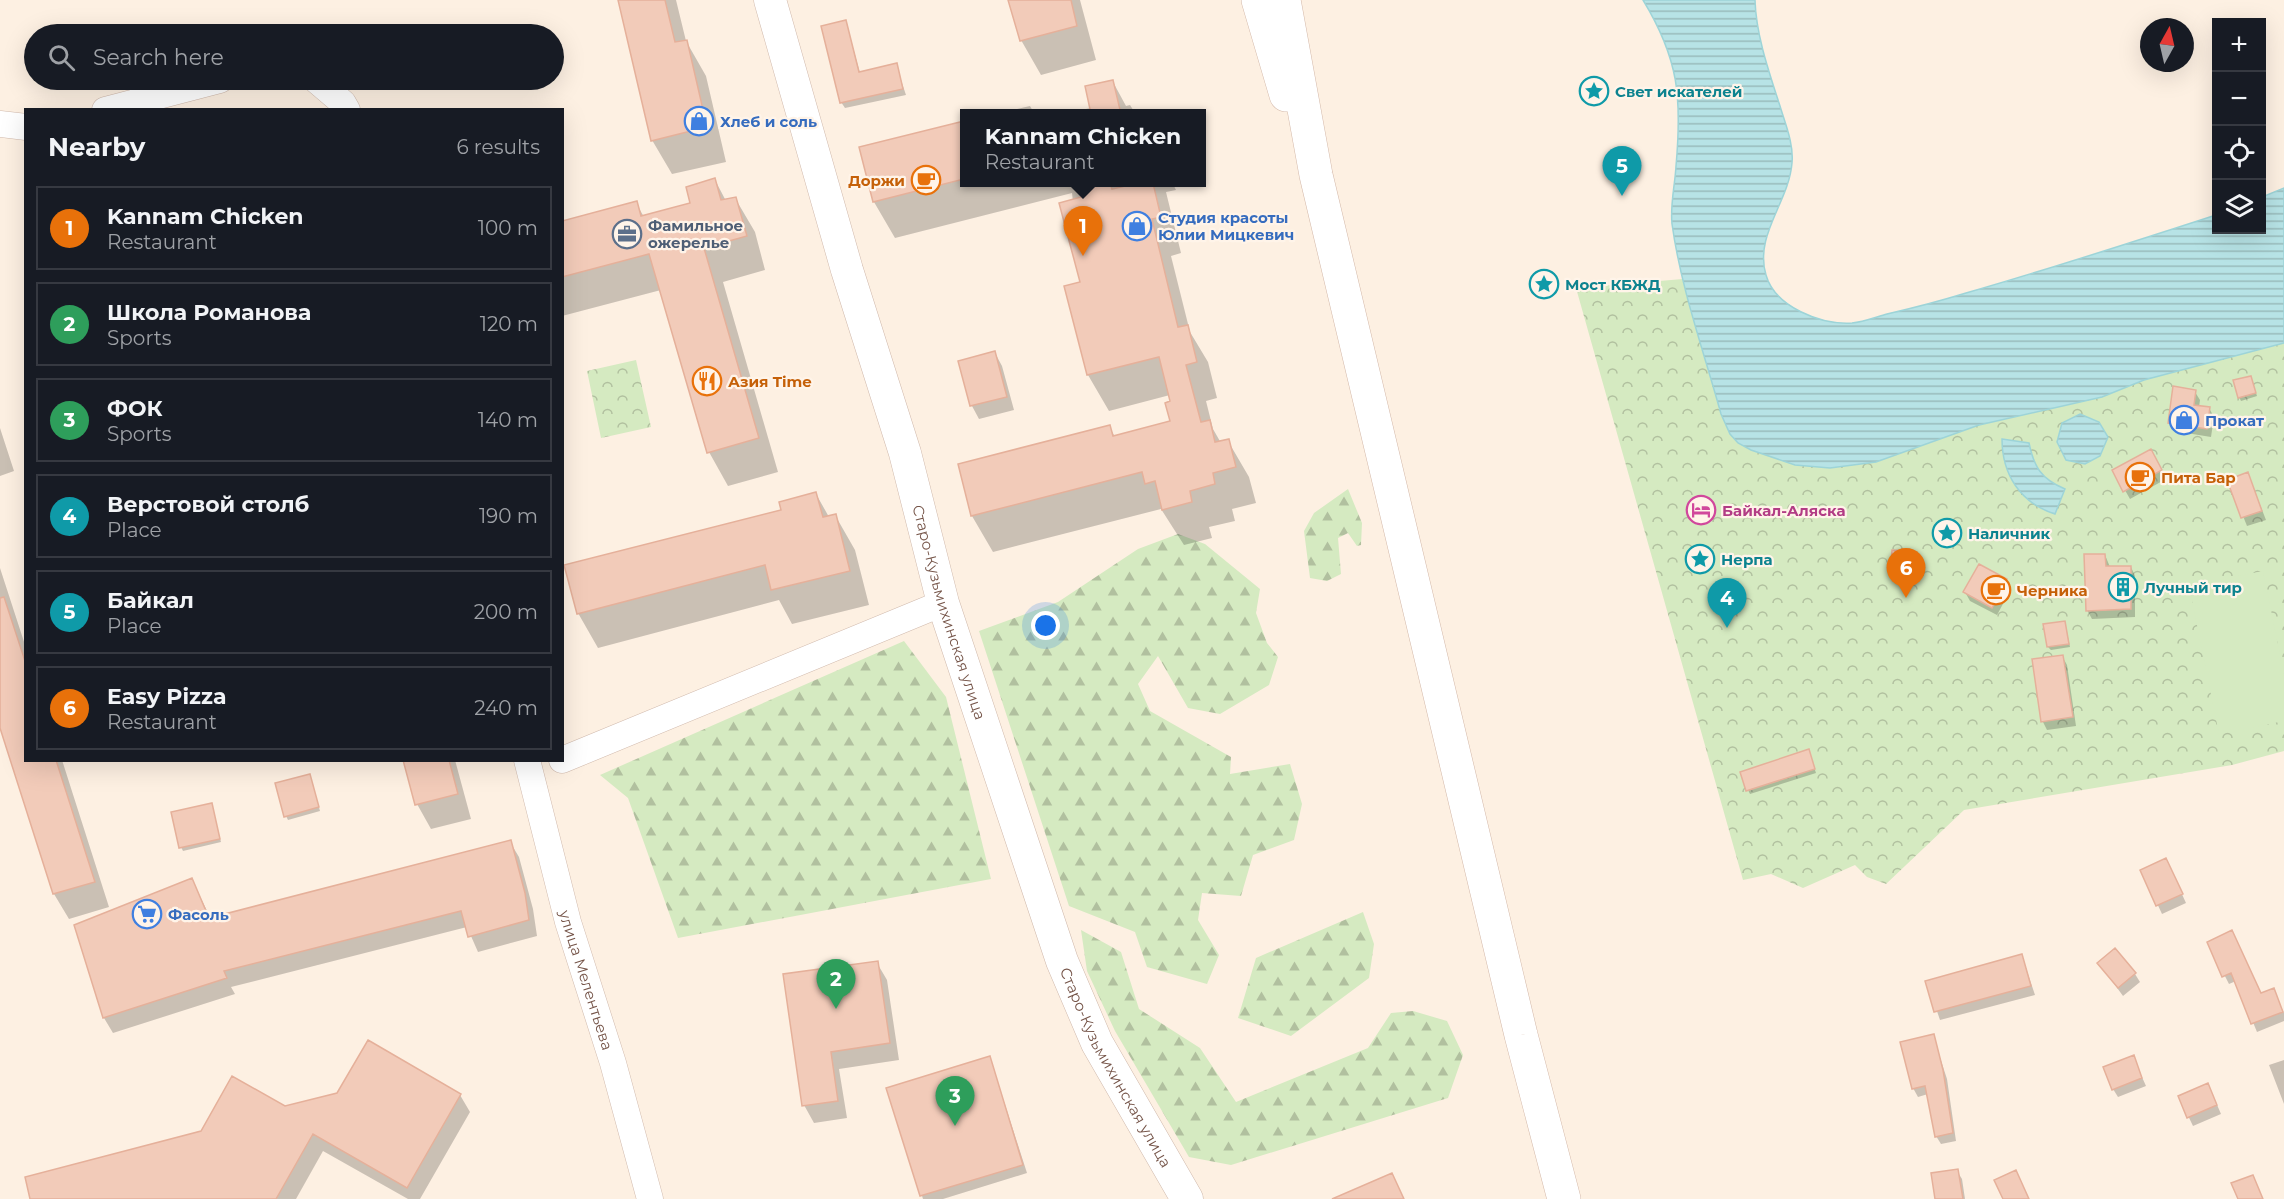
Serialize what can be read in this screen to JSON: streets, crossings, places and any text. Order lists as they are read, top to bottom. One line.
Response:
{"streets":{"street":["Старо-Кузьмихинская улица","улица Мелентьева"]},"places":{"place":["Свет искателей","Мост КБЖД","Наличник","Нерпа"],"shop":["Хлеб и соль","Студия красоты Юлии Мицкевич","Прокат"],"cafe":["Доржи","Пита Бар","Черника"],"office":["Фамильное ожерелье"],"restaurant":["Азия Time"],"hotel":["Байкал-Аляска"],"building":["Лучный тир"],"supermarket":["Фасоль"]},"north":"top","page":{"map_buttons":["+","−"],"search":"Search here","heading":["Nearby","6 results"],"popup":["Kannam Chicken","Restaurant"],"pins":["5","1","6","4","2","3"],"list":[{"mark":"1","name":"Kannam Chicken","note":"Restaurant","value":"100 m"},{"mark":"2","name":"Школа Романова","note":"Sports","value":"120 m"},{"mark":"3","name":"ФОК","note":"Sports","value":"140 m"},{"mark":"4","name":"Верстовой столб","note":"Place","value":"190 m"},{"mark":"5","name":"Байкал","note":"Place","value":"200 m"},{"mark":"6","name":"Easy Pizza","note":"Restaurant","value":"240 m"}]}}
